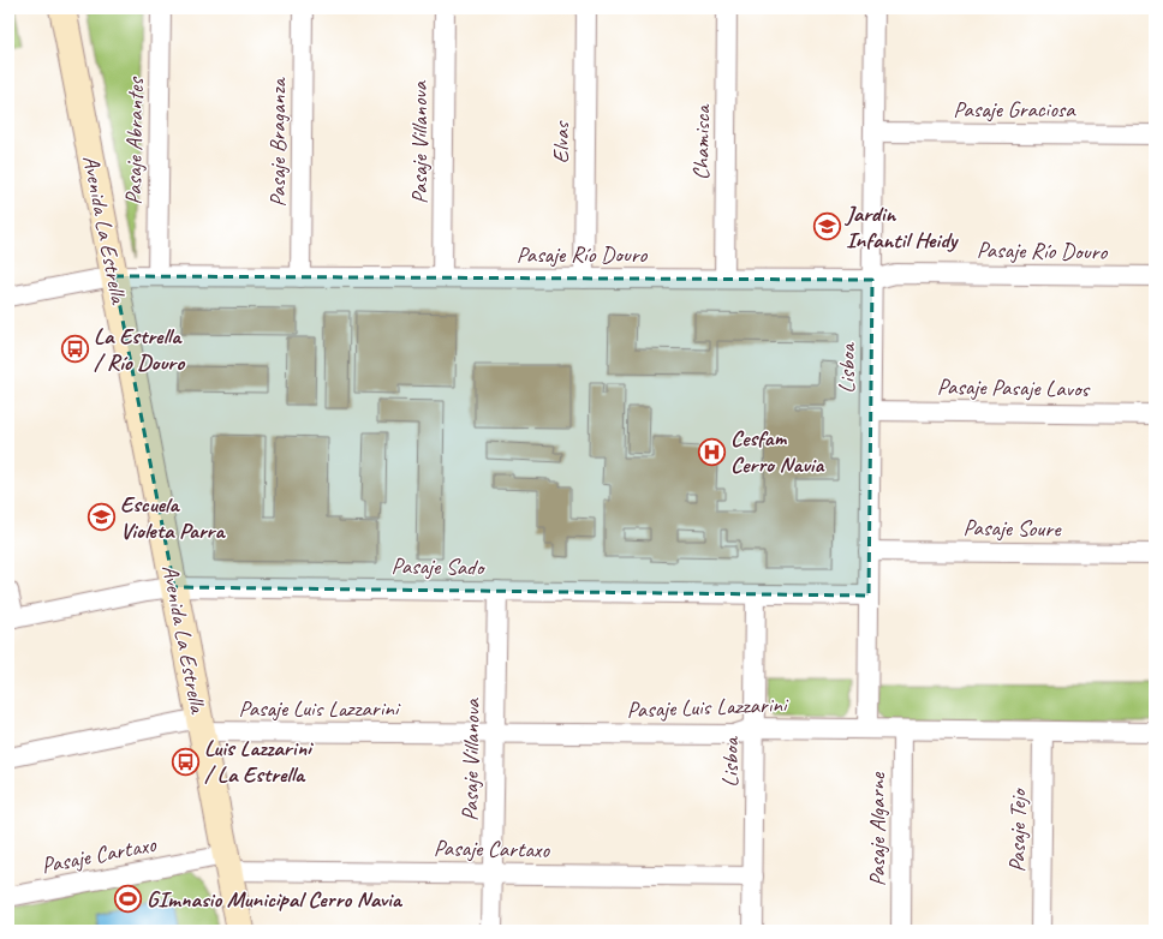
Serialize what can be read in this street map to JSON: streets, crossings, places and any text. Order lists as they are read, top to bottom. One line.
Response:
{"streets":{"main road":["Avenida La Estrella"],"street":["Pasaje Graciosa","Pasaje Abrantes","Pasaje Braganza","Pasaje Villanova","Elvas","Chamisca","Pasaje Río Douro","Lisboa","Pasaje Pasaje Lavos","Pasaje Soure","Pasaje Sado","Pasaje Luis Lazzarini","Pasaje Algarne","Pasaje Tejo","Pasaje Cartaxo"]},"crossings":[["Pasaje Graciosa","Lisboa"],["Pasaje Abrantes","Pasaje Río Douro"],["Pasaje Braganza","Pasaje Río Douro"],["Pasaje Villanova","Pasaje Río Douro"],["Pasaje Villanova","Pasaje Sado"],["Pasaje Villanova","Pasaje Luis Lazzarini"],["Pasaje Villanova","Pasaje Cartaxo"],["Elvas","Pasaje Río Douro"],["Chamisca","Pasaje Río Douro"],["Avenida La Estrella","Pasaje Río Douro"],["Avenida La Estrella","Pasaje Sado"],["Avenida La Estrella","Pasaje Luis Lazzarini"],["Avenida La Estrella","Pasaje Cartaxo"],["Pasaje Río Douro","Lisboa"],["Lisboa","Pasaje Pasaje Lavos"],["Lisboa","Pasaje Soure"],["Lisboa","Pasaje Sado"],["Lisboa","Pasaje Luis Lazzarini"],["Lisboa","Pasaje Cartaxo"],["Pasaje Luis Lazzarini","Pasaje Algarne"],["Pasaje Luis Lazzarini","Pasaje Tejo"]],"places":{"school or university":["Jardin Infantil Heidy","Escuela Violeta Parra"],"bus stop":["La Estrella / Río Douro","Luis Lazzarini / La Estrella"],"hospital":["Cesfam Cerro Navia"],"sports":["GImnasio Municipal Cerro Navia"]}}
